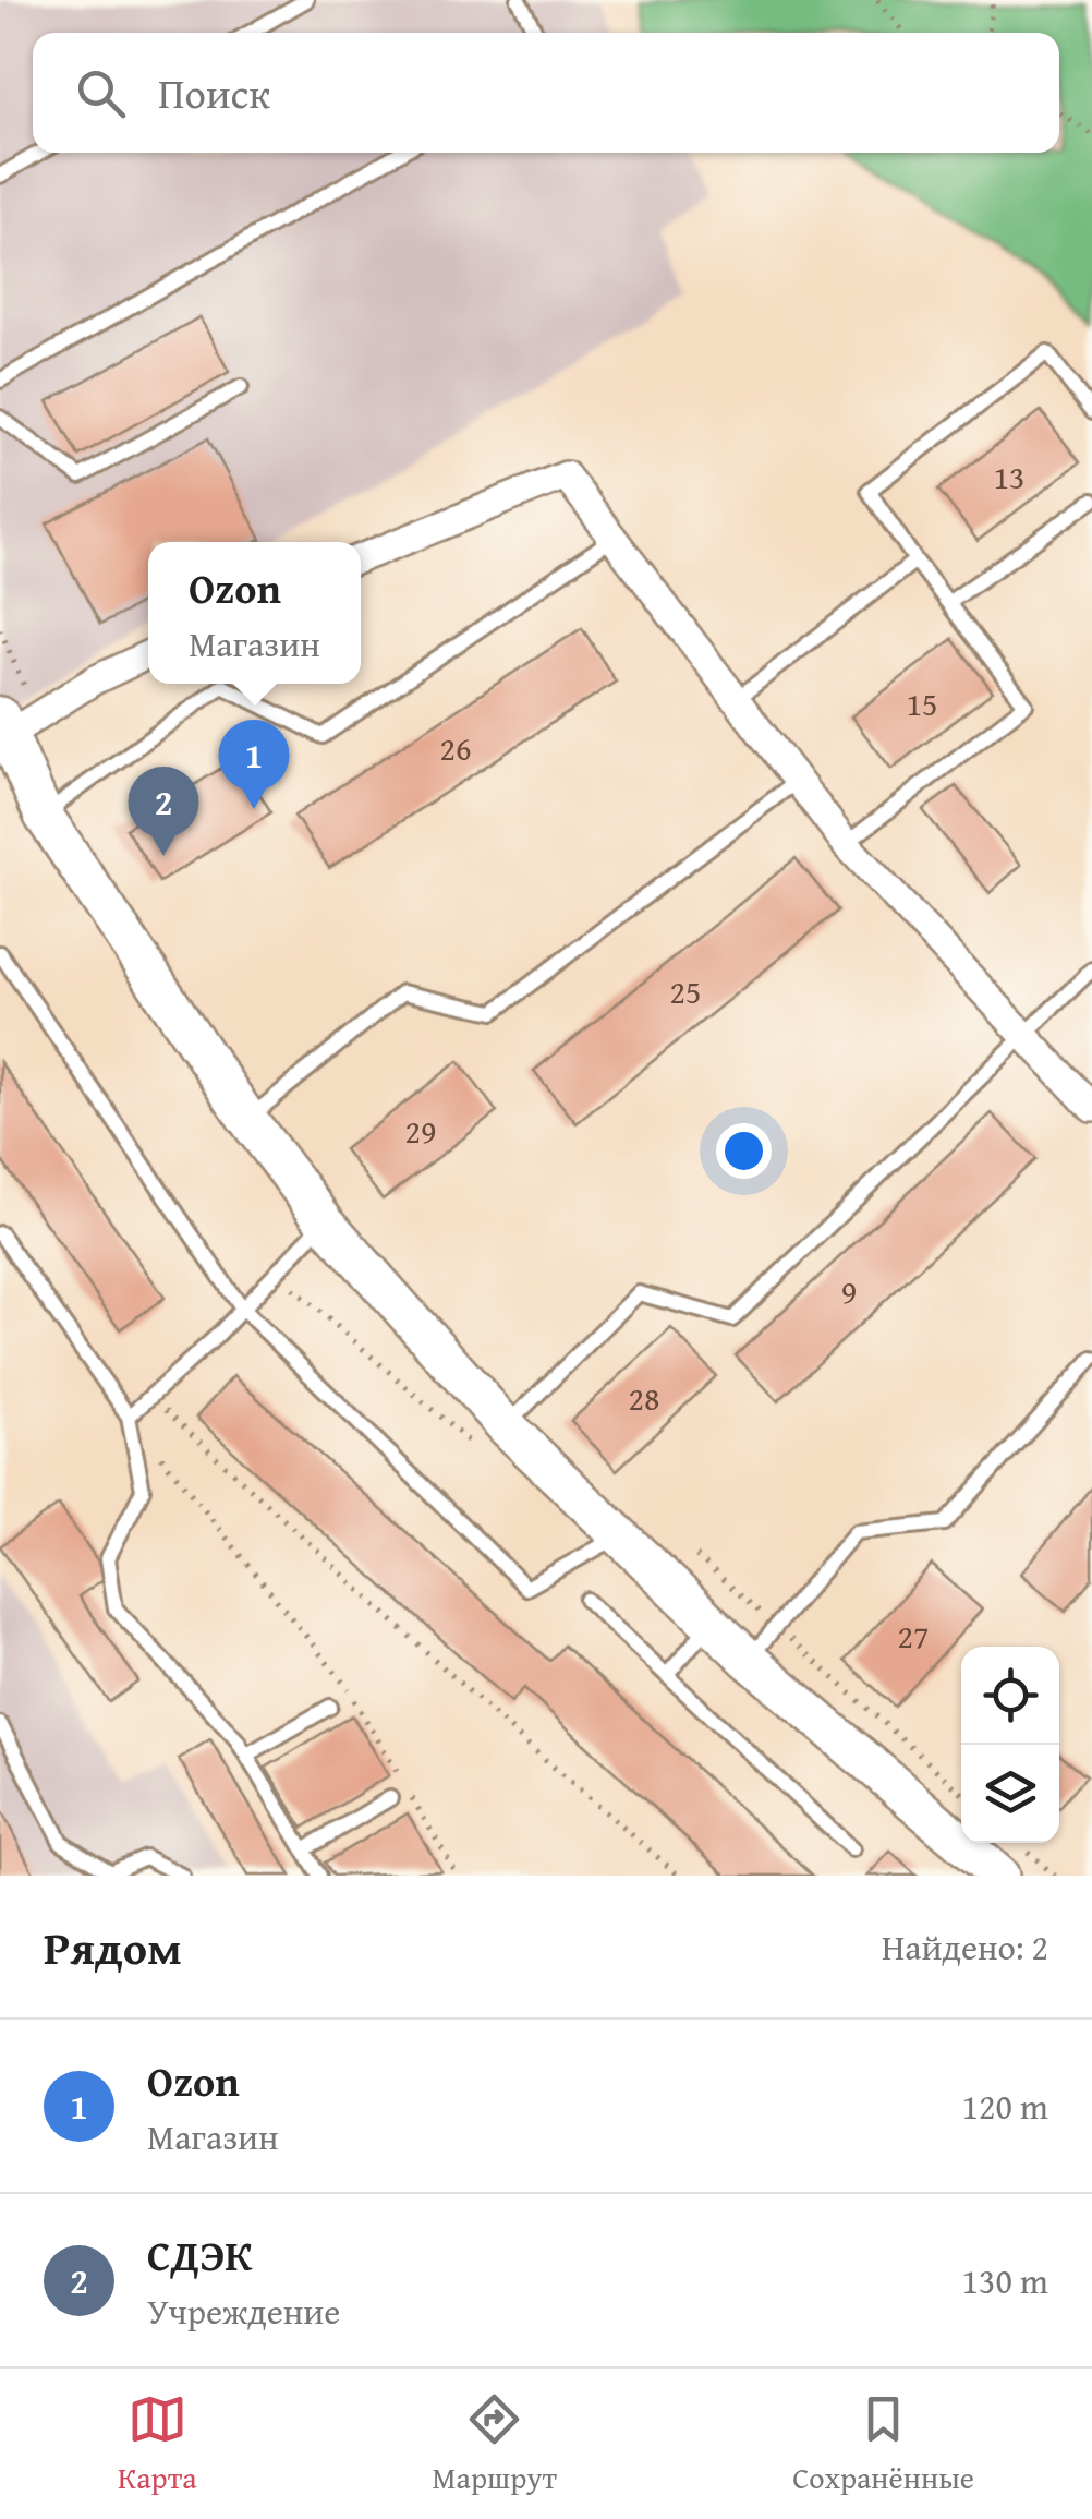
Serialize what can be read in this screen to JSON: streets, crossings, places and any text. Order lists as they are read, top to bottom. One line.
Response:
{"house_numbers":["13","15","26","25","29","9","28","27"],"page":{"search":"Поиск","popup":["Ozon","Магазин"],"pins":["1","2"],"heading":["Рядом","Найдено: 2"],"list":[{"mark":"1","name":"Ozon","note":"Магазин","value":"120 m"},{"mark":"2","name":"СДЭК","note":"Учреждение","value":"130 m"}],"nav":["Карта","Маршрут","Сохранённые"]}}
